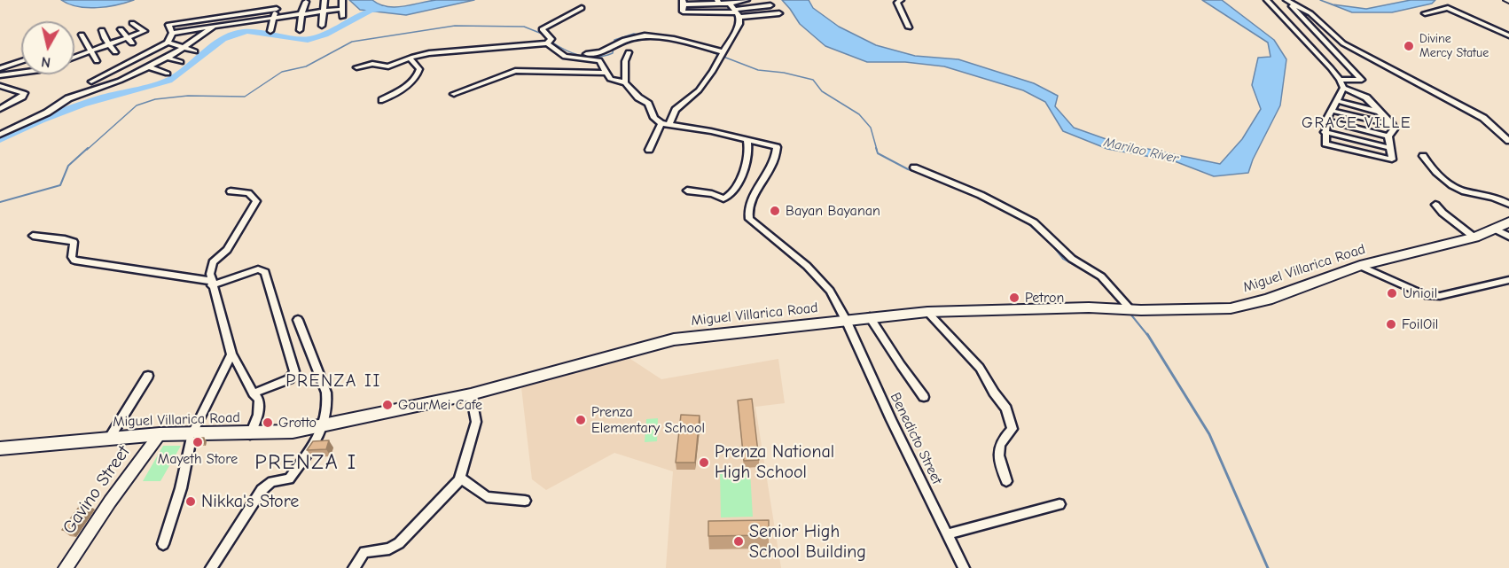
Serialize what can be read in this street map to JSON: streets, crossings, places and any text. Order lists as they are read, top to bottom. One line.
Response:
{"streets":{"main road":["Miguel Villarica Road"],"street":["Benedicto Street","Gavino Street"]},"crossings":[["Miguel Villarica Road","Benedicto Street"],["Miguel Villarica Road","Gavino Street"]],"districts":["GRACE VILLE","PRENZA II","PRENZA I"],"water":["Marilao River"],"places":["Divine Mercy Statue","Bayan Bayanan","Unioil","Petron","FoilOil","GourMei Cafe","Prenza Elementary School","Grotto","Mayeth Store","Prenza National High School","Nikka's Store","Senior High School Building"],"north":"bottom"}
